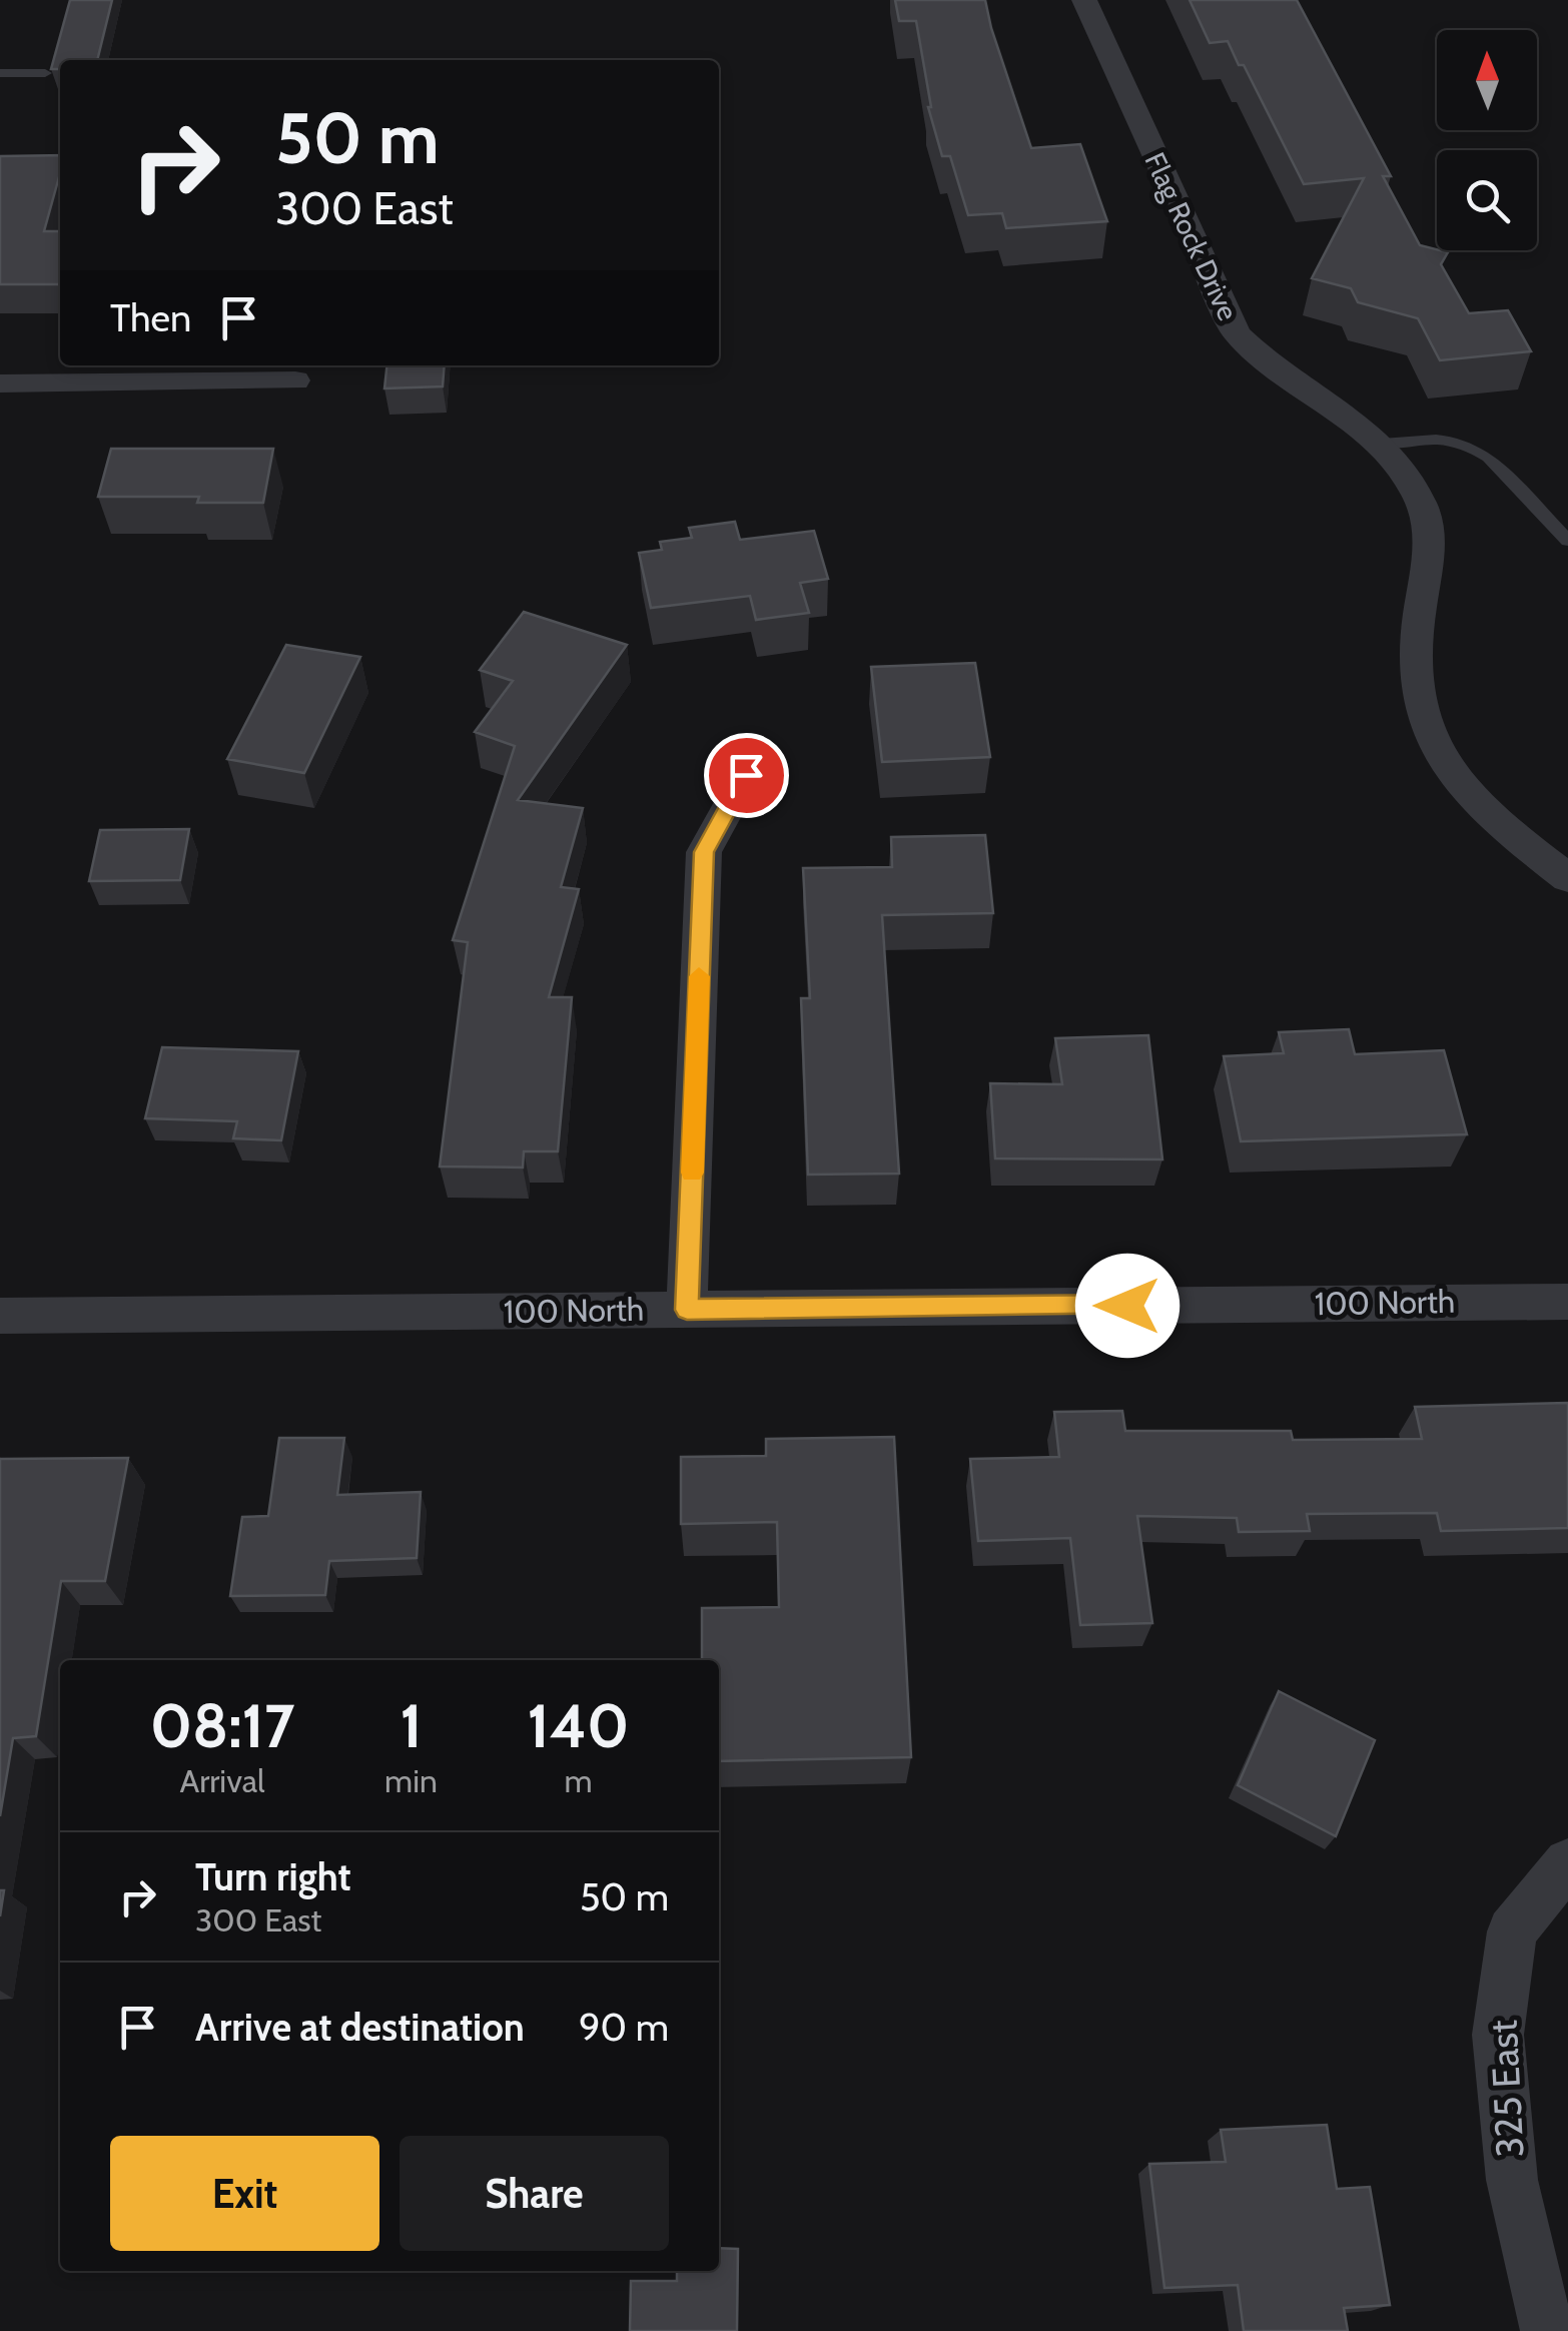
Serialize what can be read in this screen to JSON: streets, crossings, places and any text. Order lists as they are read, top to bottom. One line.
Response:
{"streets":{"street":["Flag Rock Drive","100 North","325 East"]},"north":"top","page":{"turn":["50 m","300 East"],"then":"Then","eta":["08:17","Arrival","1","min","140","m"],"list":[{"name":"Turn right","note":"300 East","value":"50 m"},{"name":"Arrive at destination","value":"90 m"}],"buttons":["Exit","Share"]}}
